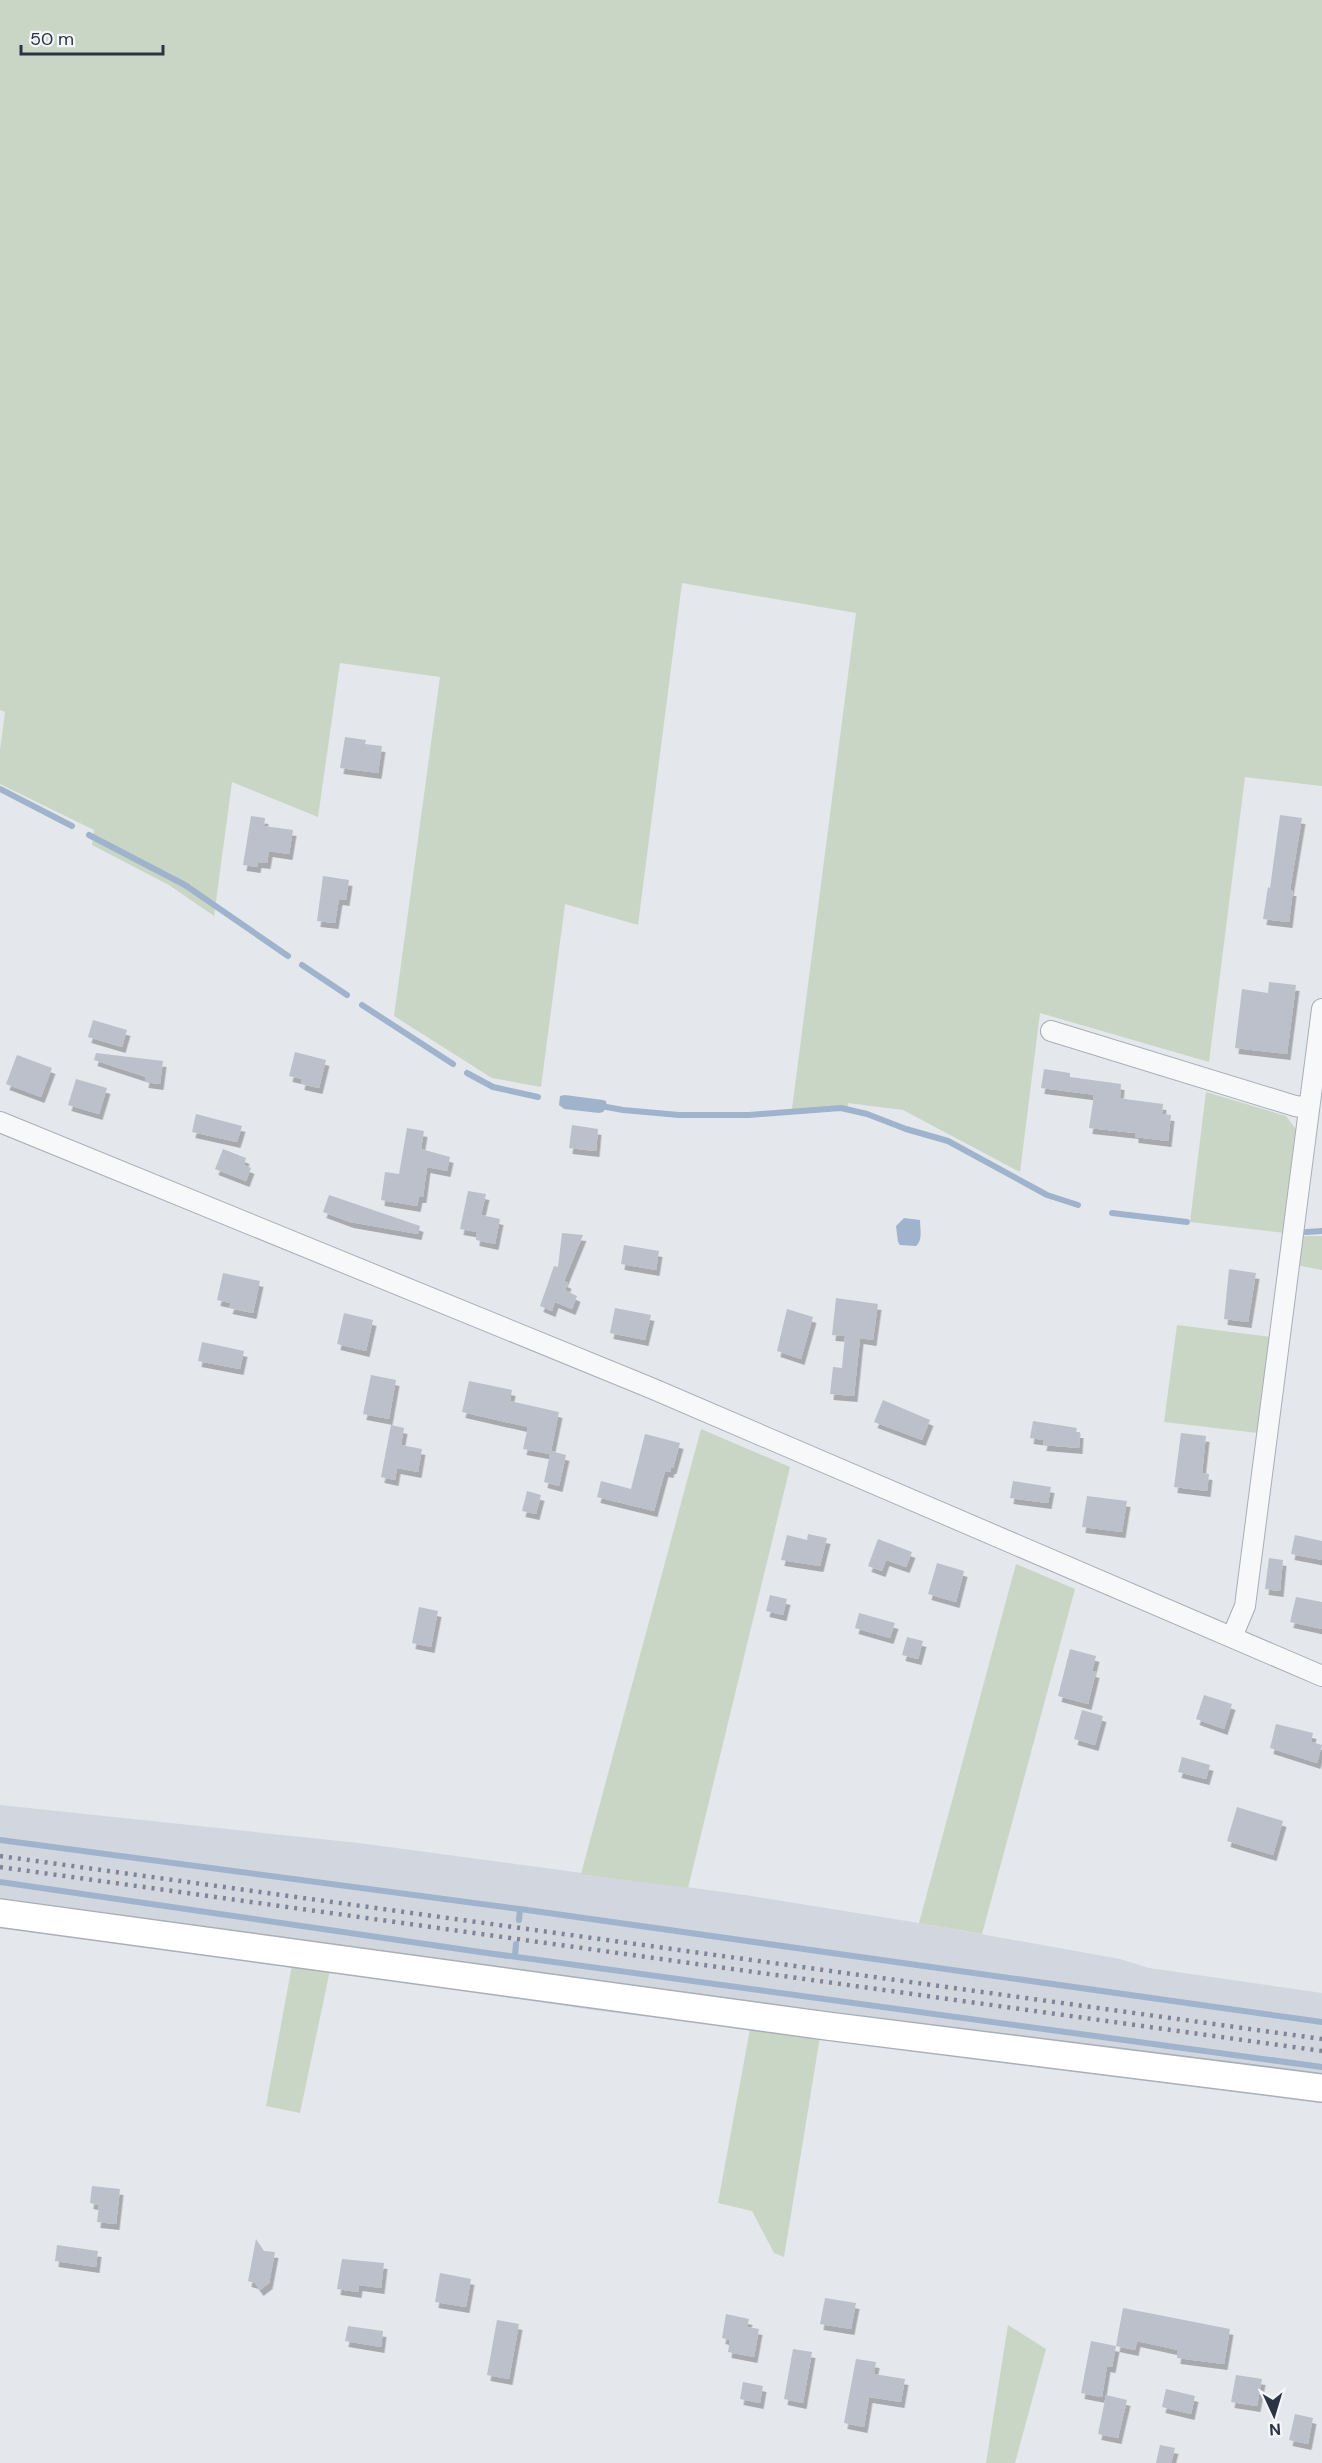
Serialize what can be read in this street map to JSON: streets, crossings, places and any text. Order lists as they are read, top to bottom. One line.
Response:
{"scale_bar":"50 m","north":"bottom"}
